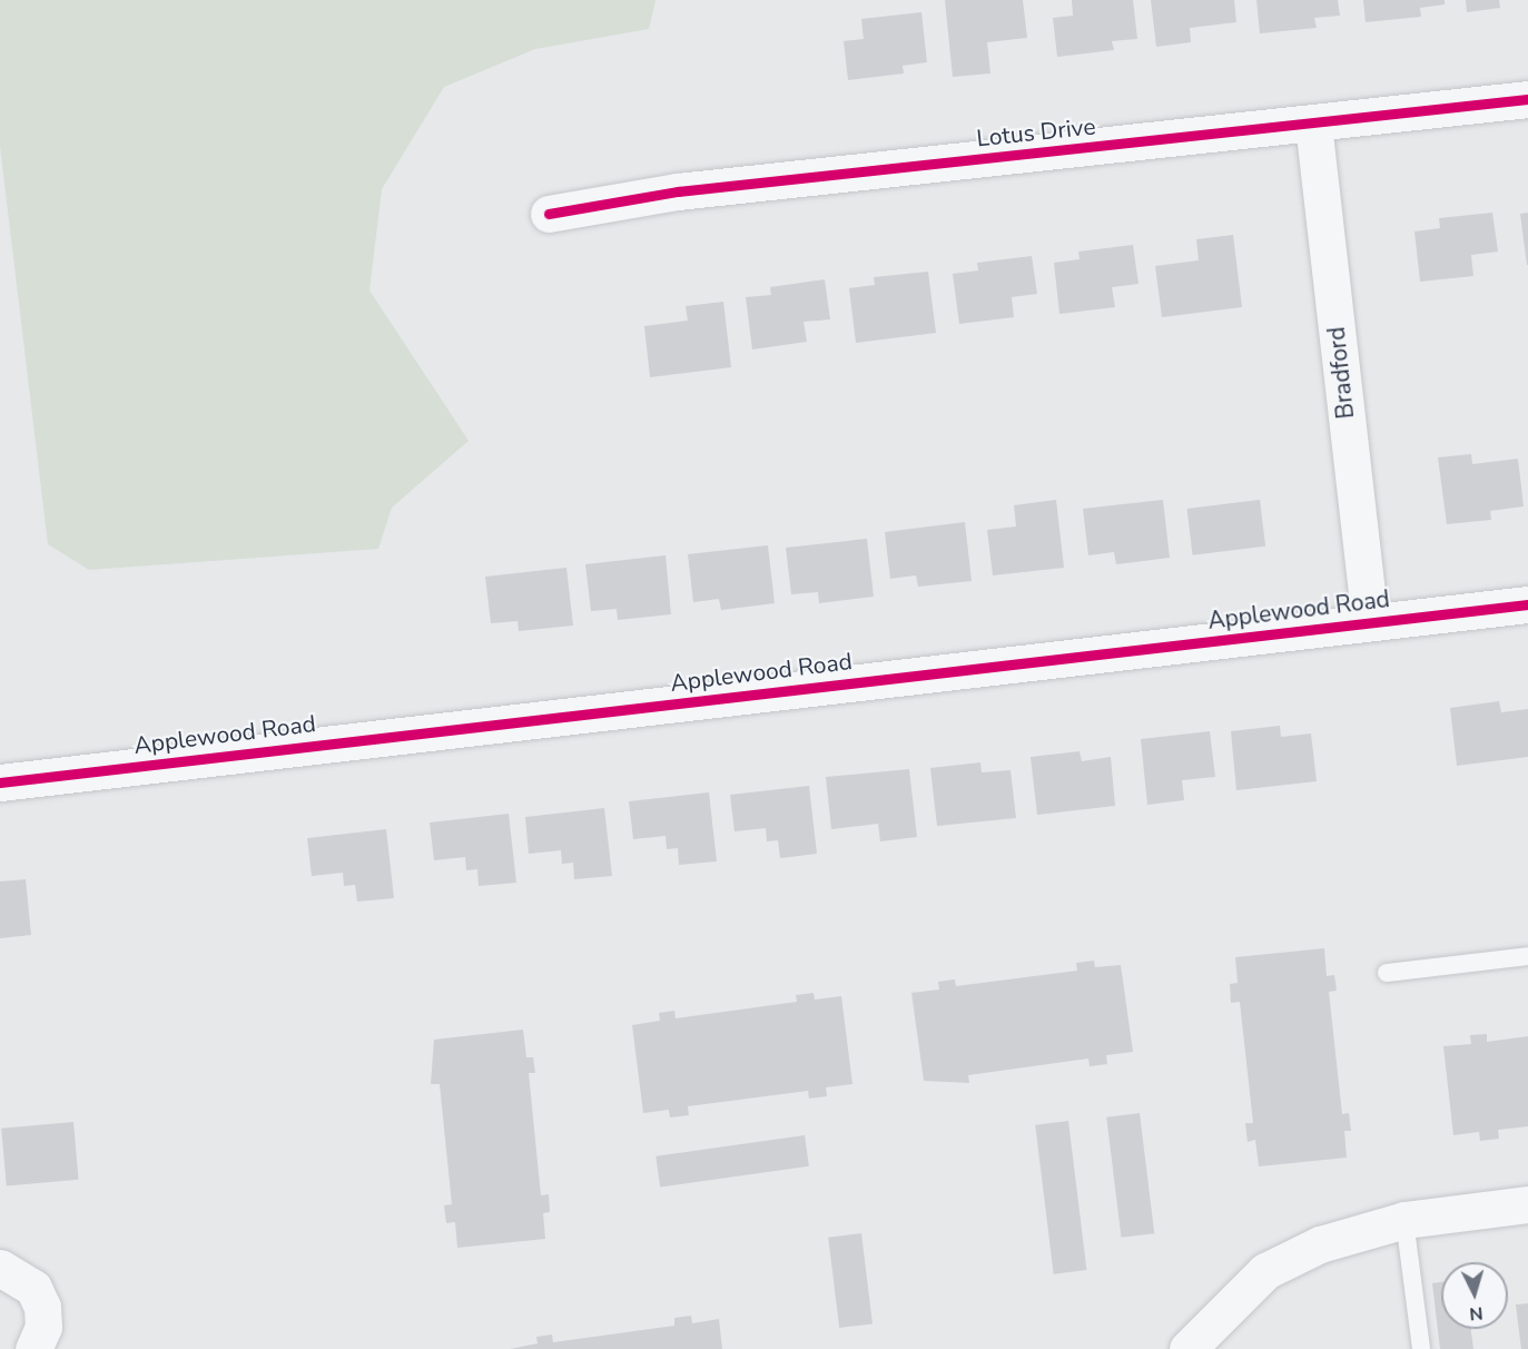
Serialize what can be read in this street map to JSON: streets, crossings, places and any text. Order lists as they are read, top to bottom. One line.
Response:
{"streets":{"street":["Lotus Drive","Bradford","Applewood Road"]},"crossings":[["Lotus Drive","Bradford"],["Bradford","Applewood Road"]],"north":"bottom"}
